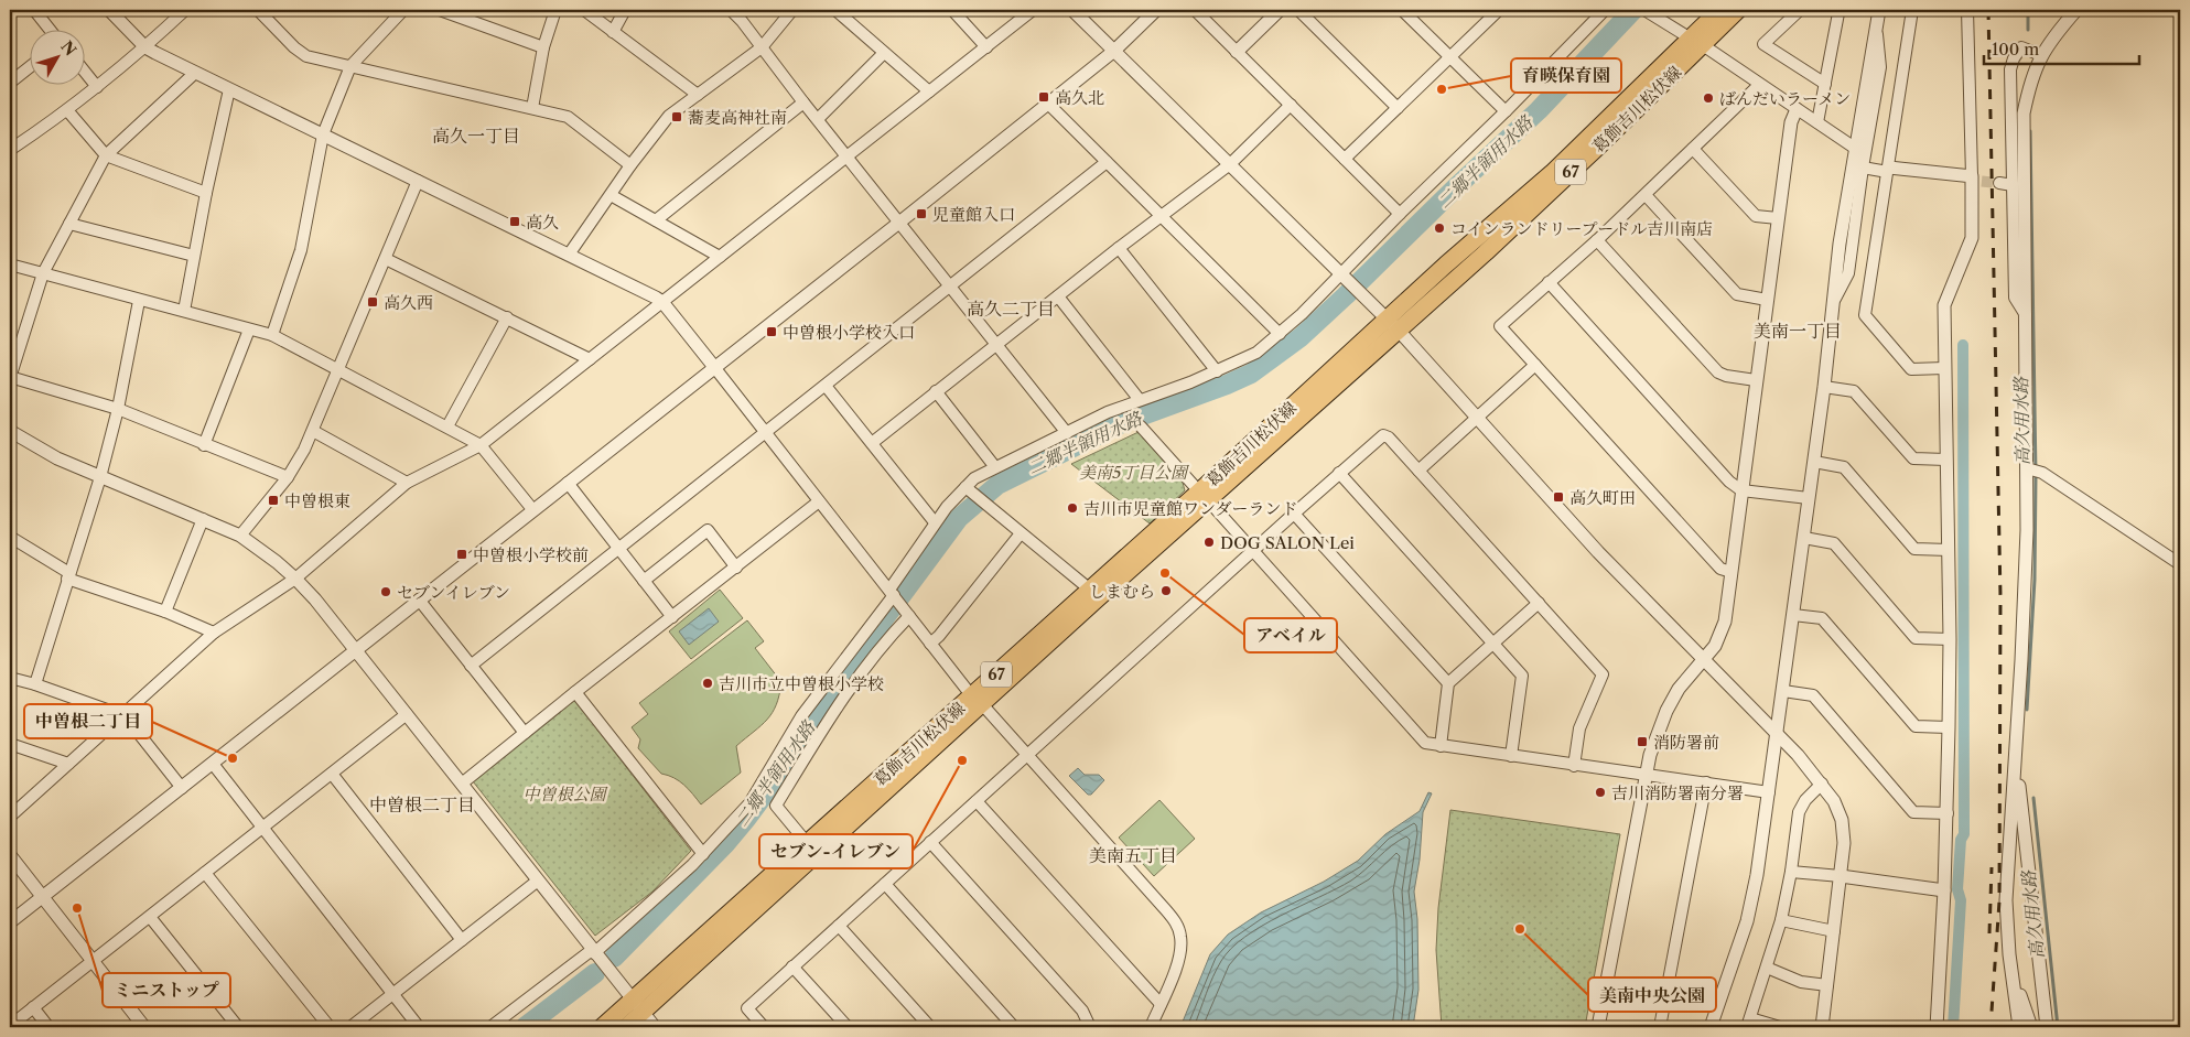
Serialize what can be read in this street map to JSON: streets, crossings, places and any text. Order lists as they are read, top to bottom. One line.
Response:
{"streets":{"main road":["葛飾吉川松伏線","67"]},"districts":["高久一丁目","高久二丁目","美南一丁目","中曽根二丁目","美南五丁目"],"water":["二郷半領用水路","高久用水路"],"parks":["美南5丁目公園","中曽根公園"],"places":{"other":["育暎保育園","ばんだいラーメン","コインランドリープードル吉川南店","吉川市児童館ワンダーランド","DOG SALON Lei","アベイル","しまむら","セブンイレブン","吉川市立中曽根小学校","中曽根二丁目","セブン-イレブン","吉川消防署南分署","ミニストップ","美南中央公園"],"transit":["高久北","蕎麦高神社南","児童館入口","高久","高久西","中曽根小学校入口","高久町田","中曽根東","中曽根小学校前","消防署前"]},"scale_bar":"100 m","north":"top right"}
